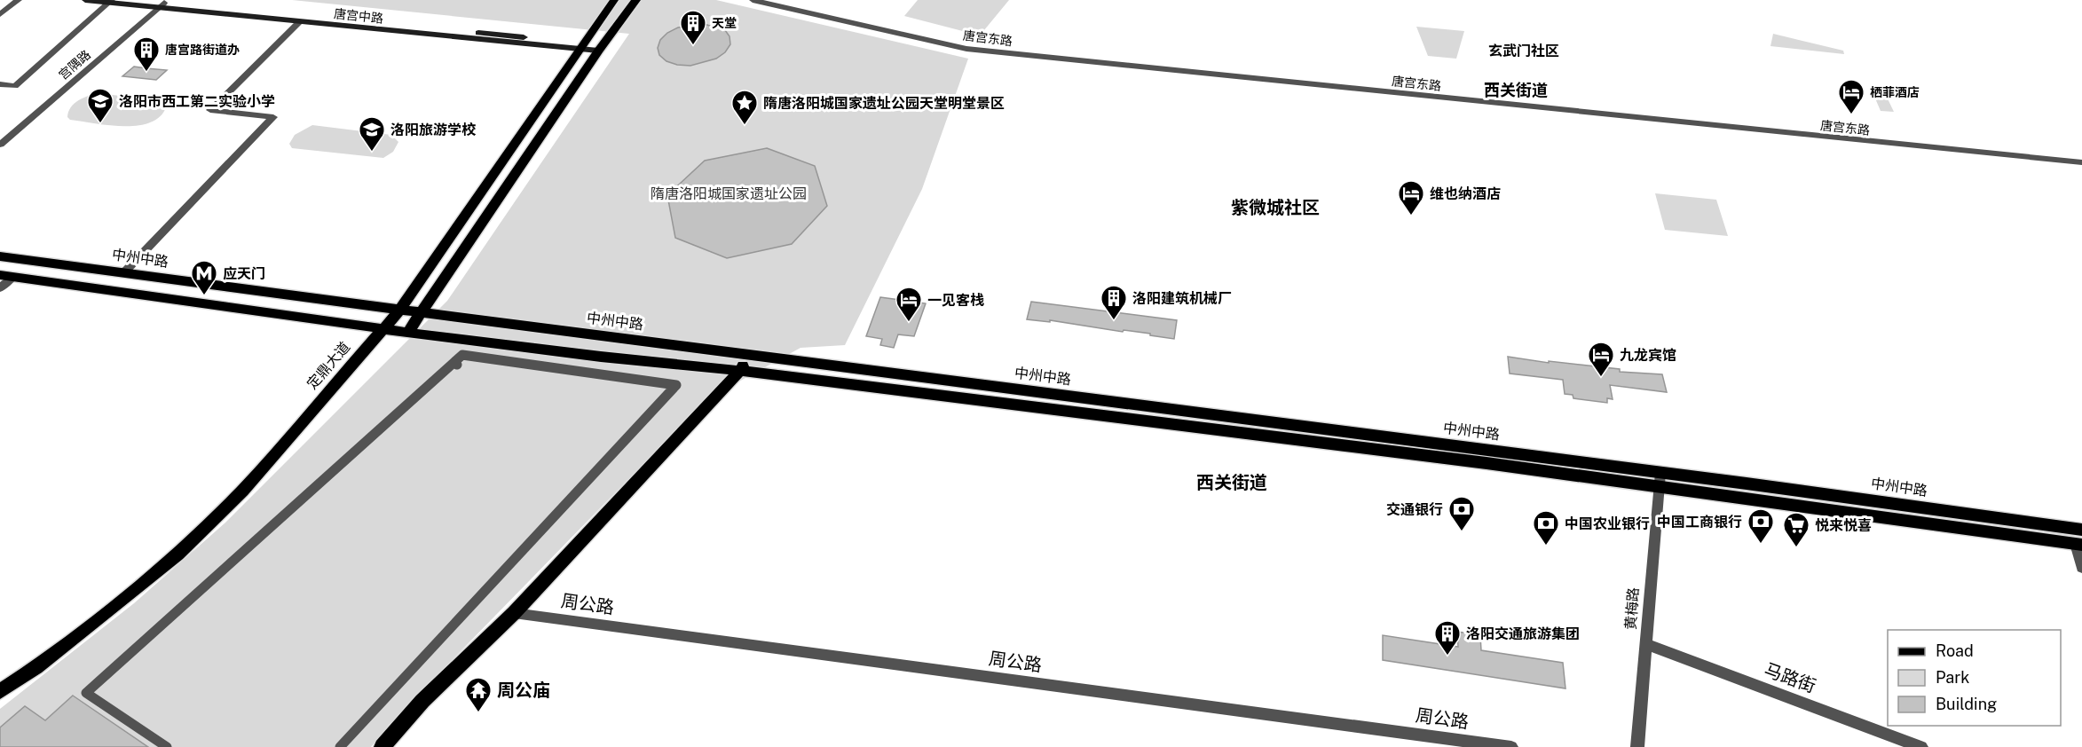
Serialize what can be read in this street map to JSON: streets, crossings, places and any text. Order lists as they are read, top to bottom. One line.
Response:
{"streets":{"main road":["唐宫中路","中州中路","定鼎大道"],"street":["唐宫东路","宫隅路","周公路","黄梅路","马路街"]},"crossings":[["唐宫中路","宫隅路"],["唐宫中路","定鼎大道"],["中州中路","定鼎大道"],["中州中路","黄梅路"],["黄梅路","马路街"]],"districts":["玄武门社区","西关街道","紫微城社区","西关街道"],"parks":["隋唐洛阳城国家遗址公园"],"places":{"building":["天堂","唐宫路街道办","洛阳建筑机械厂","洛阳交通旅游集团"],"hotel":["栖菲酒店","维也纳酒店","一见客栈","九龙宾馆"],"school or university":["洛阳市西工第二实验小学","洛阳旅游学校"],"place":["隋唐洛阳城国家遗址公园天堂明堂景区"],"metro station":["应天门"],"bank":["交通银行","中国工商银行","中国农业银行"],"supermarket":["悦来悦喜"],"temple":["周公庙"]},"legend":["Road","Park","Building"]}
